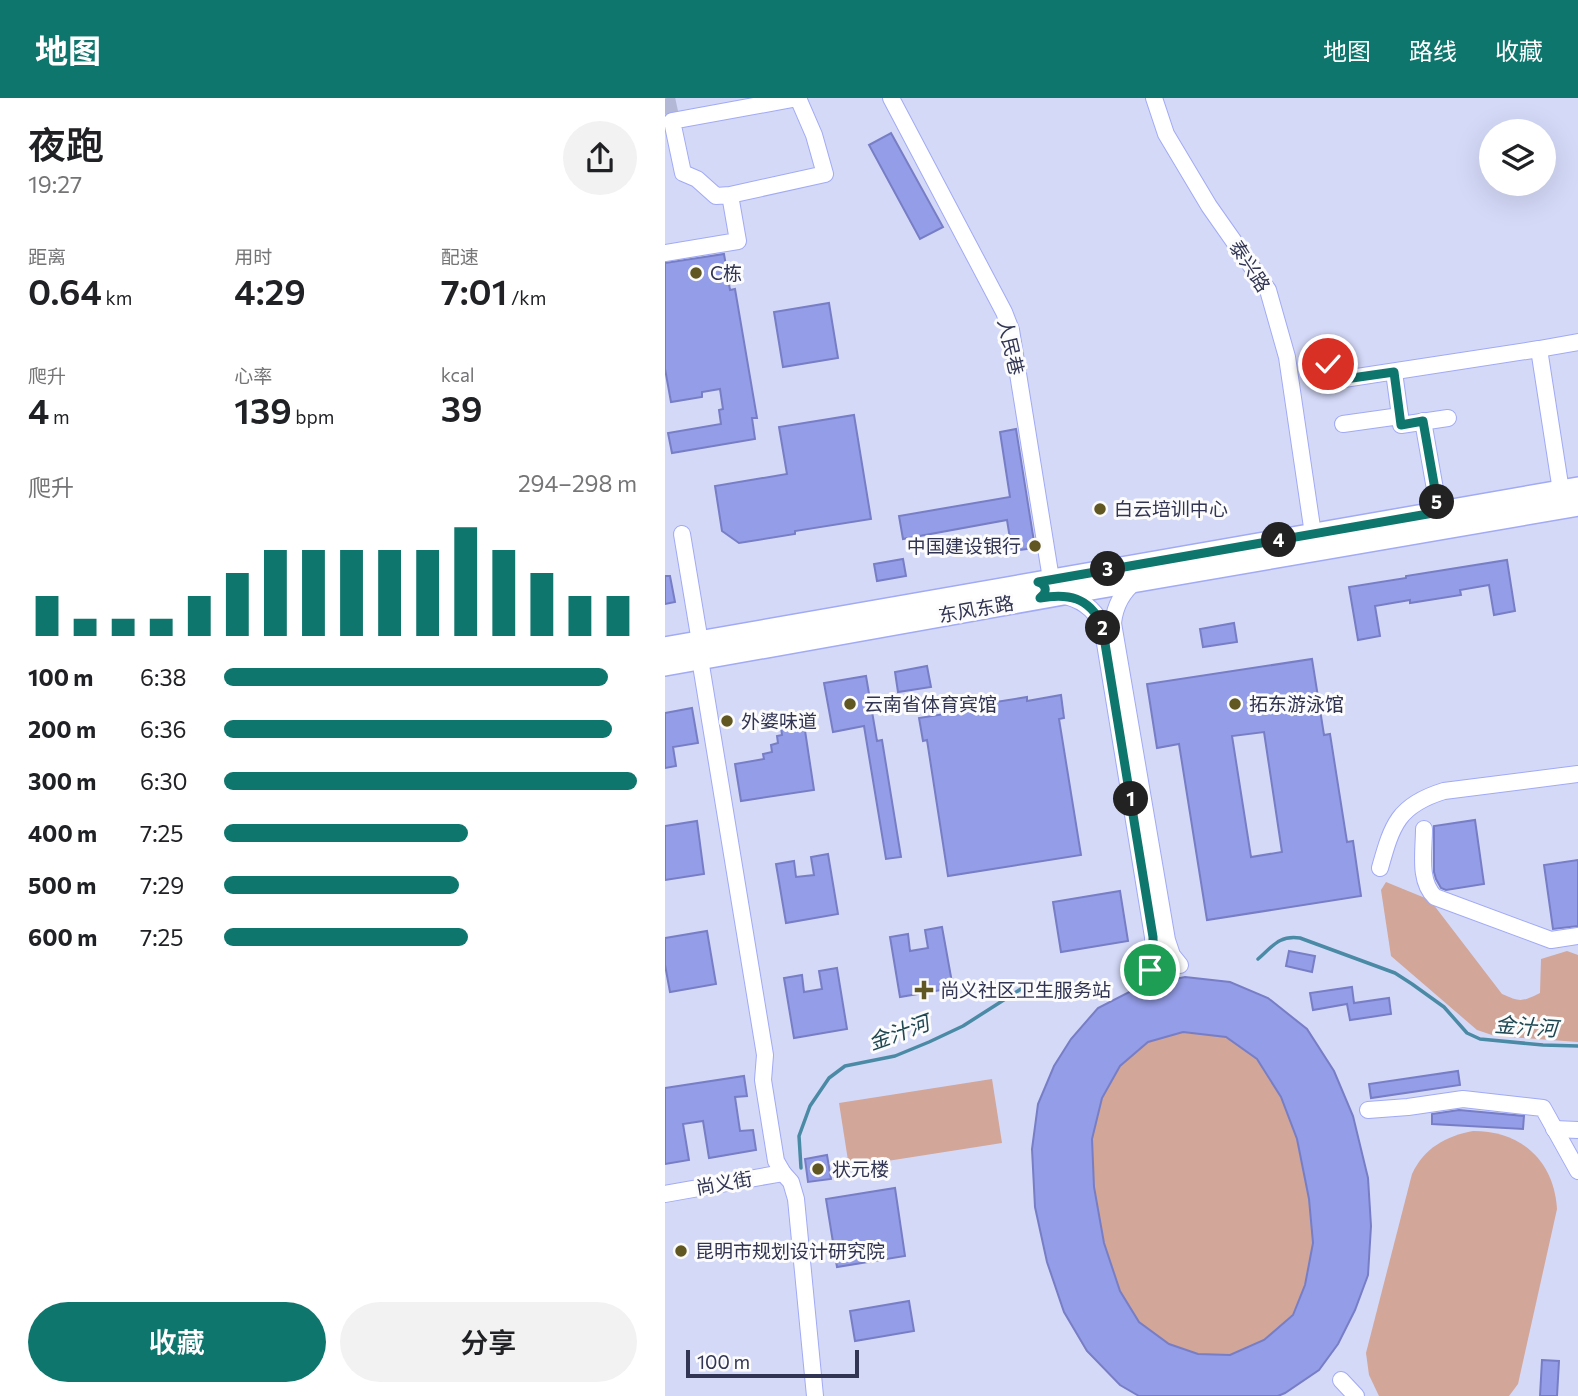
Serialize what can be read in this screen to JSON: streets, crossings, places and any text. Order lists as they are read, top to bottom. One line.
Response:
{"streets":{"main road":["东风东路"],"street":["泰兴路","人民巷","尚义街"]},"crossings":[["泰兴路","东风东路"],["人民巷","东风东路"]],"water":["金汁河"],"places":{"other":["C栋","白云培训中心","中国建设银行","云南省体育宾馆","拓东游泳馆","外婆味道","状元楼","昆明市规划设计研究院"],"health":["尚义社区卫生服务站"]},"scale_bar":"100 m","page":{"header":"地图","nav":["地图","路线","收藏"],"heading":["夜跑","19:27"],"stats":[["距离","0.64 km"],["用时","4:29"],["配速","7:01 /km"],["爬升","4 m"],["心率","139 bpm"],["kcal","39"]],"chart":["爬升","294–298 m"],"pins":["5","4","3","2","1"],"list":[{"name":"100 m","note":"6:38"},{"name":"200 m","note":"6:36"},{"name":"300 m","note":"6:30"},{"name":"400 m","note":"7:25"},{"name":"500 m","note":"7:29"},{"name":"600 m","note":"7:25"}],"buttons":["收藏","分享"],"scale":"100 m"}}
